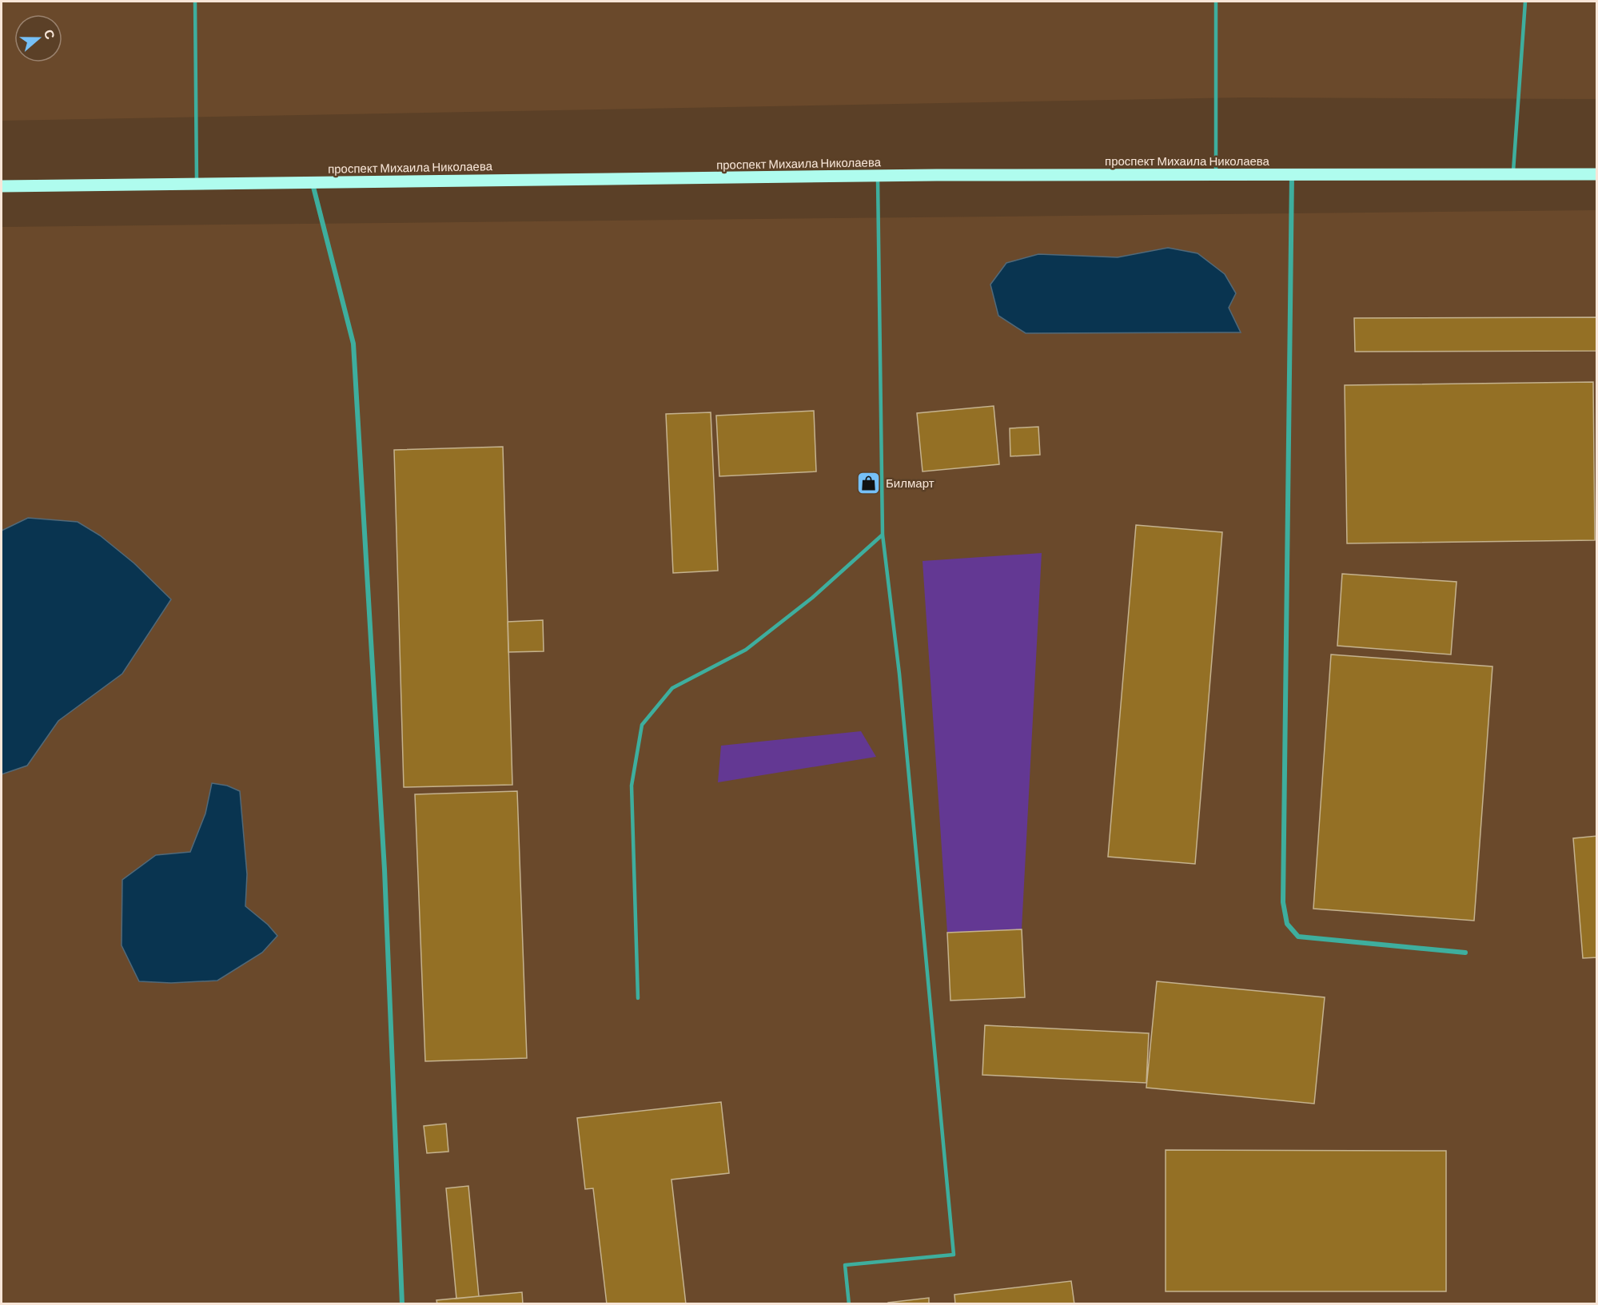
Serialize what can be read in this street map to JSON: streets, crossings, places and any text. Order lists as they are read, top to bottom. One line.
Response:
{"streets":{"main road":["проспект Михаила Николаева"]},"places":{"shop":["Билмарт"]},"north":"right"}
